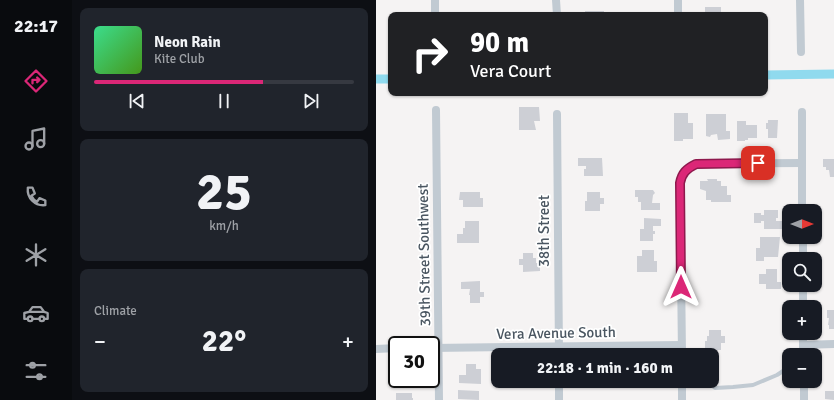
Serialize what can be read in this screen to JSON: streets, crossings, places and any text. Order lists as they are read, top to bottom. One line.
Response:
{"streets":{"street":["38th Street","39th Street Southwest","Vera Avenue South"]},"north":"right","page":{"tabs":"22:17","turn":["90 m","Vera Court"],"song":["Neon Rain","Kite Club"],"tile":[["25","km/h"],"Climate"],"map_buttons":["+","−"],"heat":["−","22°","+"],"limit":"30","trip":"22:18 · 1 min · 160 m"}}
